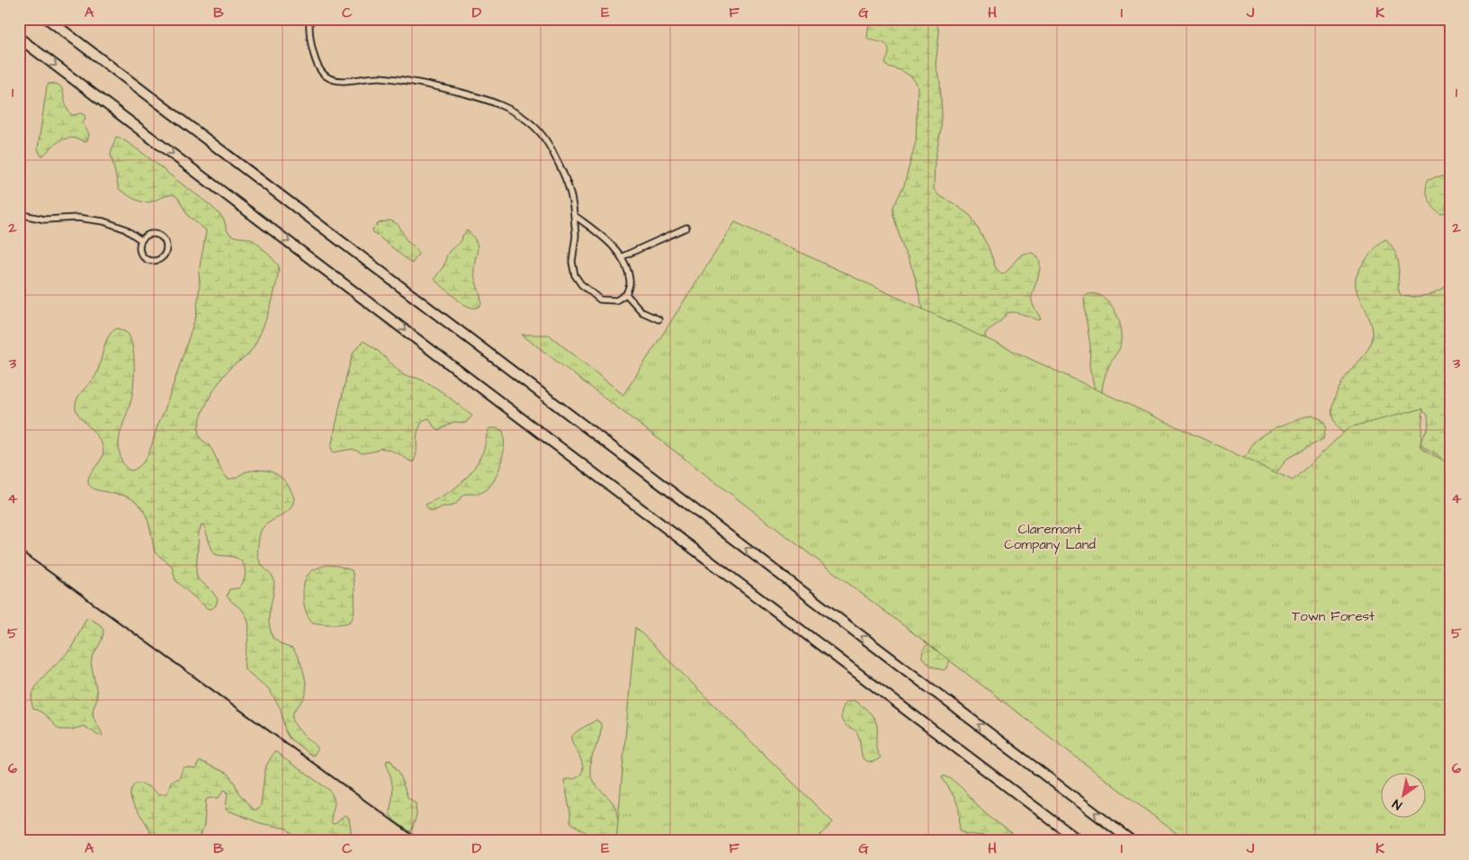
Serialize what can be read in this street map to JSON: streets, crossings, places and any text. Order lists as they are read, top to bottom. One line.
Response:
{"parks":["Claremont Company Land","Town Forest"],"north":"bottom left","grid":{"columns":["A","B","C","D","E","F","G","H","I","J","K"],"rows":["1","2","3","4","5","6"]}}
